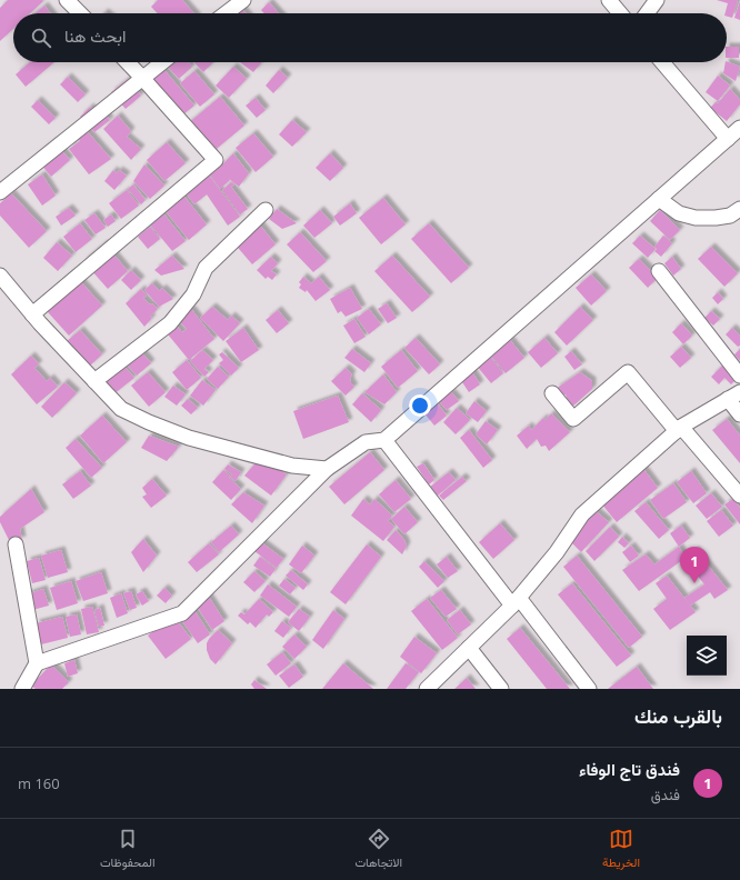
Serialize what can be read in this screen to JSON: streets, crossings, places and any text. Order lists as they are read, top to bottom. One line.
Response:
{"page":{"search":"ابحث هنا","pins":"1","heading":"بالقرب منك","list":[{"mark":"1","name":"فندق تاج الوفاء","note":"فندق","value":"160 m"}],"nav":["الخريطة","الاتجاهات","المحفوظات"]}}
